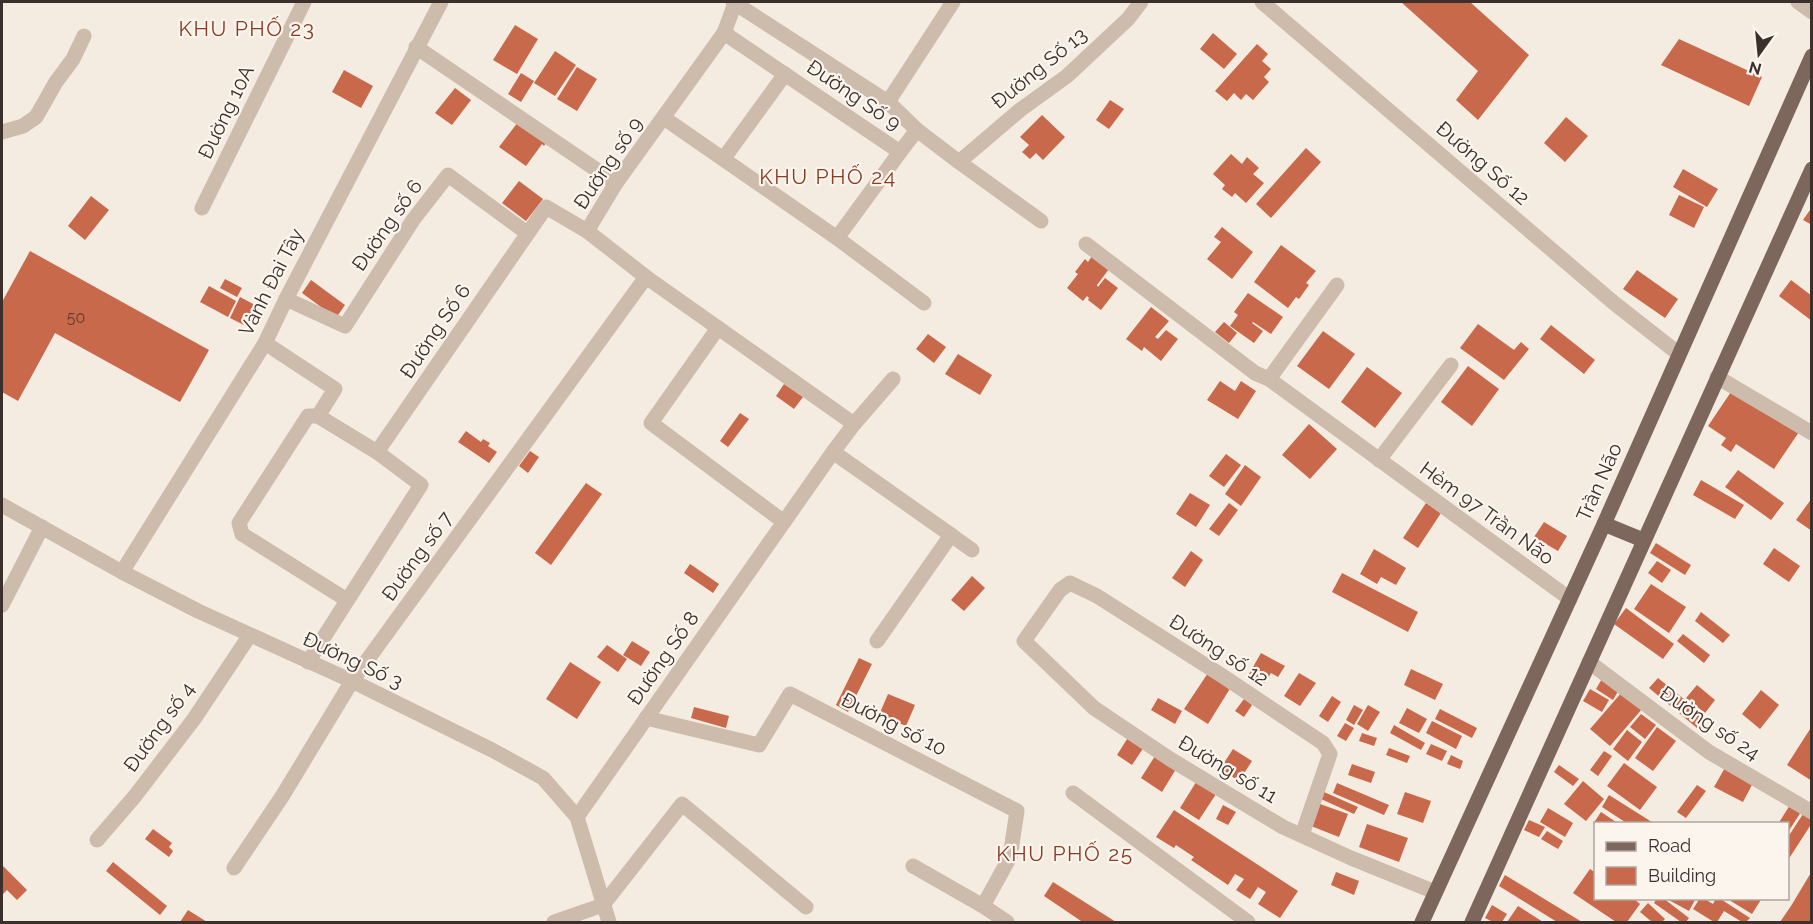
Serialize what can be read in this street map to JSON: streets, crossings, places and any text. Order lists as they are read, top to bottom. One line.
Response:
{"streets":{"main road":["Trần Não"],"street":["Đường Số 13","Đường Số 9","Đường 10A","Đường số 9","Đường Số 12","Đường số 6","Vành Đai Tây","Đường Số 6","Hẻm 97 Trần Não","Đường số 7","Đường số 12","Đường Số 8","Đường Số 3","Đường số 24","Đường số 10","Đường số 4","Đường số 11"]},"crossings":[["Đường Số 13","Đường Số 9"],["Đường Số 9","Đường số 9"],["Đường số 9","Đường Số 6"],["Đường Số 12","Trần Não"],["Đường số 6","Vành Đai Tây"],["Đường số 6","Đường Số 6"],["Vành Đai Tây","Đường Số 3"],["Trần Não","Hẻm 97 Trần Não"],["Trần Não","Đường số 11"],["Đường số 7","Đường Số 3"],["Đường số 12","Đường số 11"],["Đường Số 8","Đường Số 3"],["Đường Số 8","Đường số 10"],["Đường Số 3","Đường số 4"]],"districts":["KHU PHỐ 23","KHU PHỐ 24","KHU PHỐ 25"],"house_numbers":["50"],"legend":["Road","Building"],"north":"bottom"}
